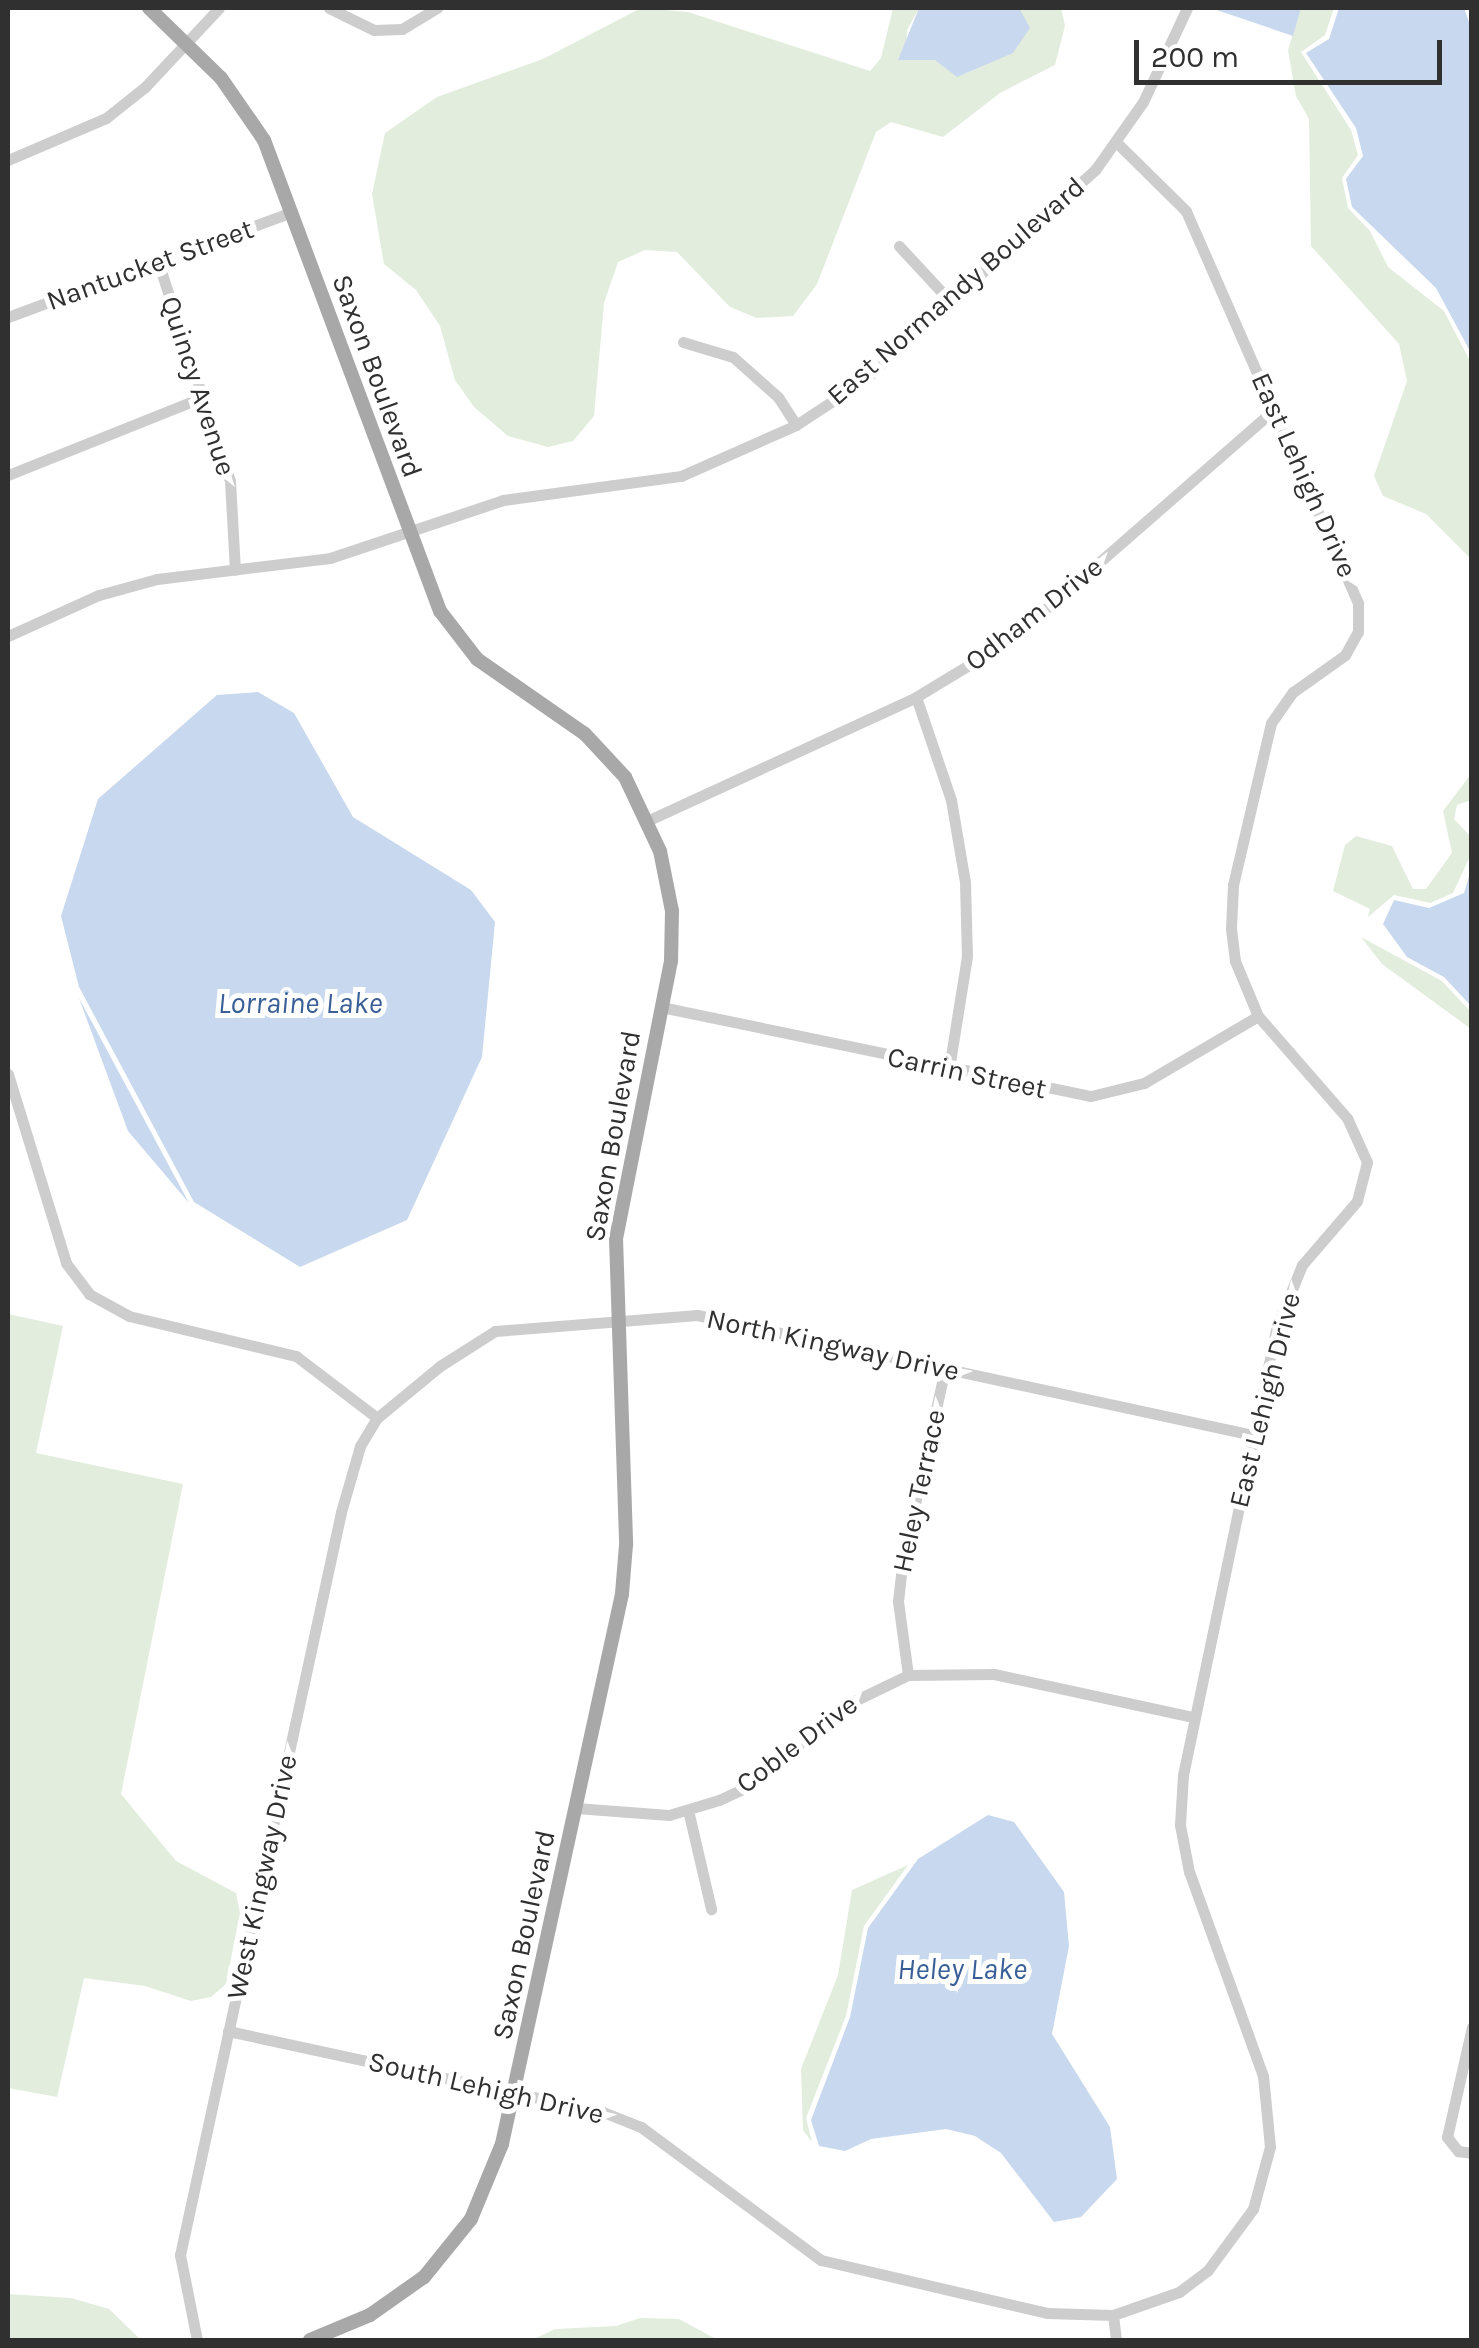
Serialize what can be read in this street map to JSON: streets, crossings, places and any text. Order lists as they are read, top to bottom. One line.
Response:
{"streets":{"main road":["Saxon Boulevard"],"street":["Nantucket Street","East Normandy Boulevard","Quincy Avenue","East Lehigh Drive","Odham Drive","Carrin Street","North Kingway Drive","Heley Terrace","Coble Drive","West Kingway Drive","South Lehigh Drive"]},"crossings":[["Nantucket Street","Saxon Boulevard"],["Nantucket Street","Quincy Avenue"],["East Normandy Boulevard","Saxon Boulevard"],["East Normandy Boulevard","Quincy Avenue"],["East Normandy Boulevard","East Lehigh Drive"],["Saxon Boulevard","Odham Drive"],["Saxon Boulevard","Carrin Street"],["Saxon Boulevard","North Kingway Drive"],["Saxon Boulevard","Coble Drive"],["Saxon Boulevard","South Lehigh Drive"],["East Lehigh Drive","Odham Drive"],["East Lehigh Drive","Carrin Street"],["East Lehigh Drive","North Kingway Drive"],["East Lehigh Drive","Coble Drive"],["East Lehigh Drive","South Lehigh Drive"],["North Kingway Drive","Heley Terrace"],["North Kingway Drive","West Kingway Drive"],["Heley Terrace","Coble Drive"],["West Kingway Drive","South Lehigh Drive"]],"water":["Lorraine Lake","Heley Lake"],"scale_bar":"200 m"}
